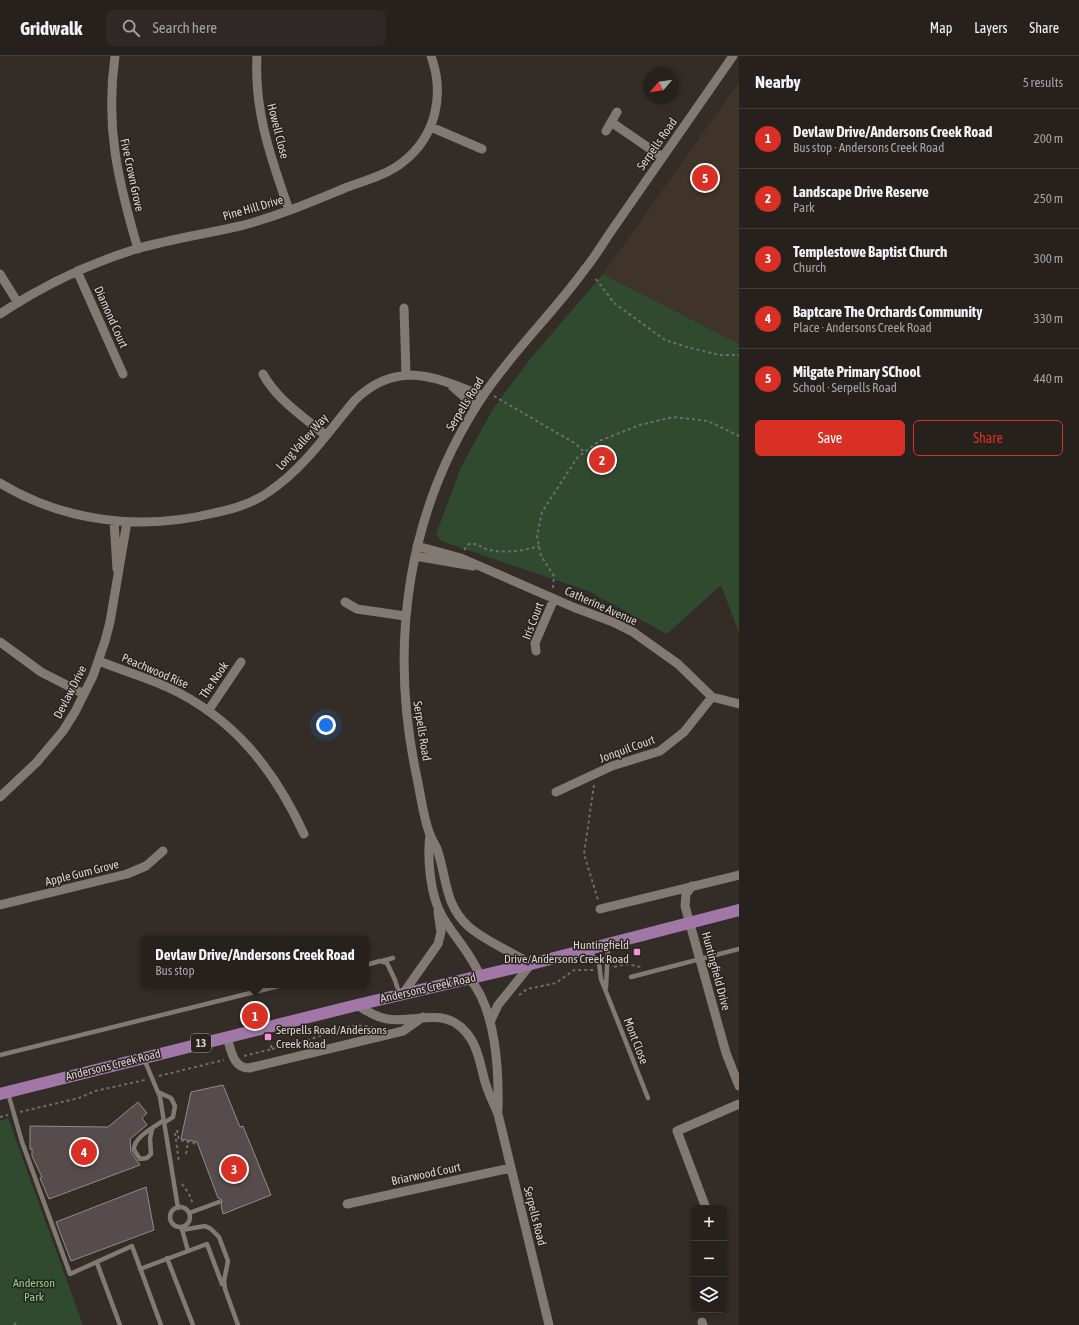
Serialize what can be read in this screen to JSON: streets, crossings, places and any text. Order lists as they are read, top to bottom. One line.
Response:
{"streets":{"main road":["Andersons Creek Road","13"],"street":["Howell Close","Serpells Road","Five Crown Grove","Pine Hill Drive","Diamond Court","Long Valley Way","Catherine Avenue","Iris Court","Peachwood Rise","The Nook","Devlaw Drive","Jonquil Court","Apple Gum Grove","Huntingfield Drive","Briarwood Court"],"lane":["Mont Close"]},"crossings":[["Howell Close","Pine Hill Drive"],["Serpells Road","Long Valley Way"],["Serpells Road","Catherine Avenue"],["Serpells Road","Andersons Creek Road"],["Serpells Road","Briarwood Court"],["Five Crown Grove","Pine Hill Drive"],["Pine Hill Drive","Diamond Court"],["Long Valley Way","Devlaw Drive"],["Catherine Avenue","Iris Court"],["Catherine Avenue","Jonquil Court"],["Peachwood Rise","The Nook"],["Peachwood Rise","Devlaw Drive"],["Huntingfield Drive","Andersons Creek Road"],["Andersons Creek Road","Mont Close"]],"parks":["Anderson Park"],"places":{"transit":["Huntingfield Drive/Andersons Creek Road","Serpells Road/Andersons Creek Road"]},"north":"bottom left","page":{"header":"Gridwalk","search":"Search here","nav":["Map","Layers","Share"],"heading":["Nearby","5 results"],"list":[{"mark":"1","name":"Devlaw Drive/Andersons Creek Road","note":"Bus stop · Andersons Creek Road","value":"200 m"},{"mark":"2","name":"Landscape Drive Reserve","note":"Park","value":"250 m"},{"mark":"3","name":"Templestowe Baptist Church","note":"Church","value":"300 m"},{"mark":"4","name":"Baptcare The Orchards Community","note":"Place · Andersons Creek Road","value":"330 m"},{"mark":"5","name":"Milgate Primary SChool","note":"School · Serpells Road","value":"440 m"}],"pins":["5","2","1","4","3"],"buttons":["Save","Share"],"popup":["Devlaw Drive/Andersons Creek Road","Bus stop"],"map_buttons":["+","−"]}}
